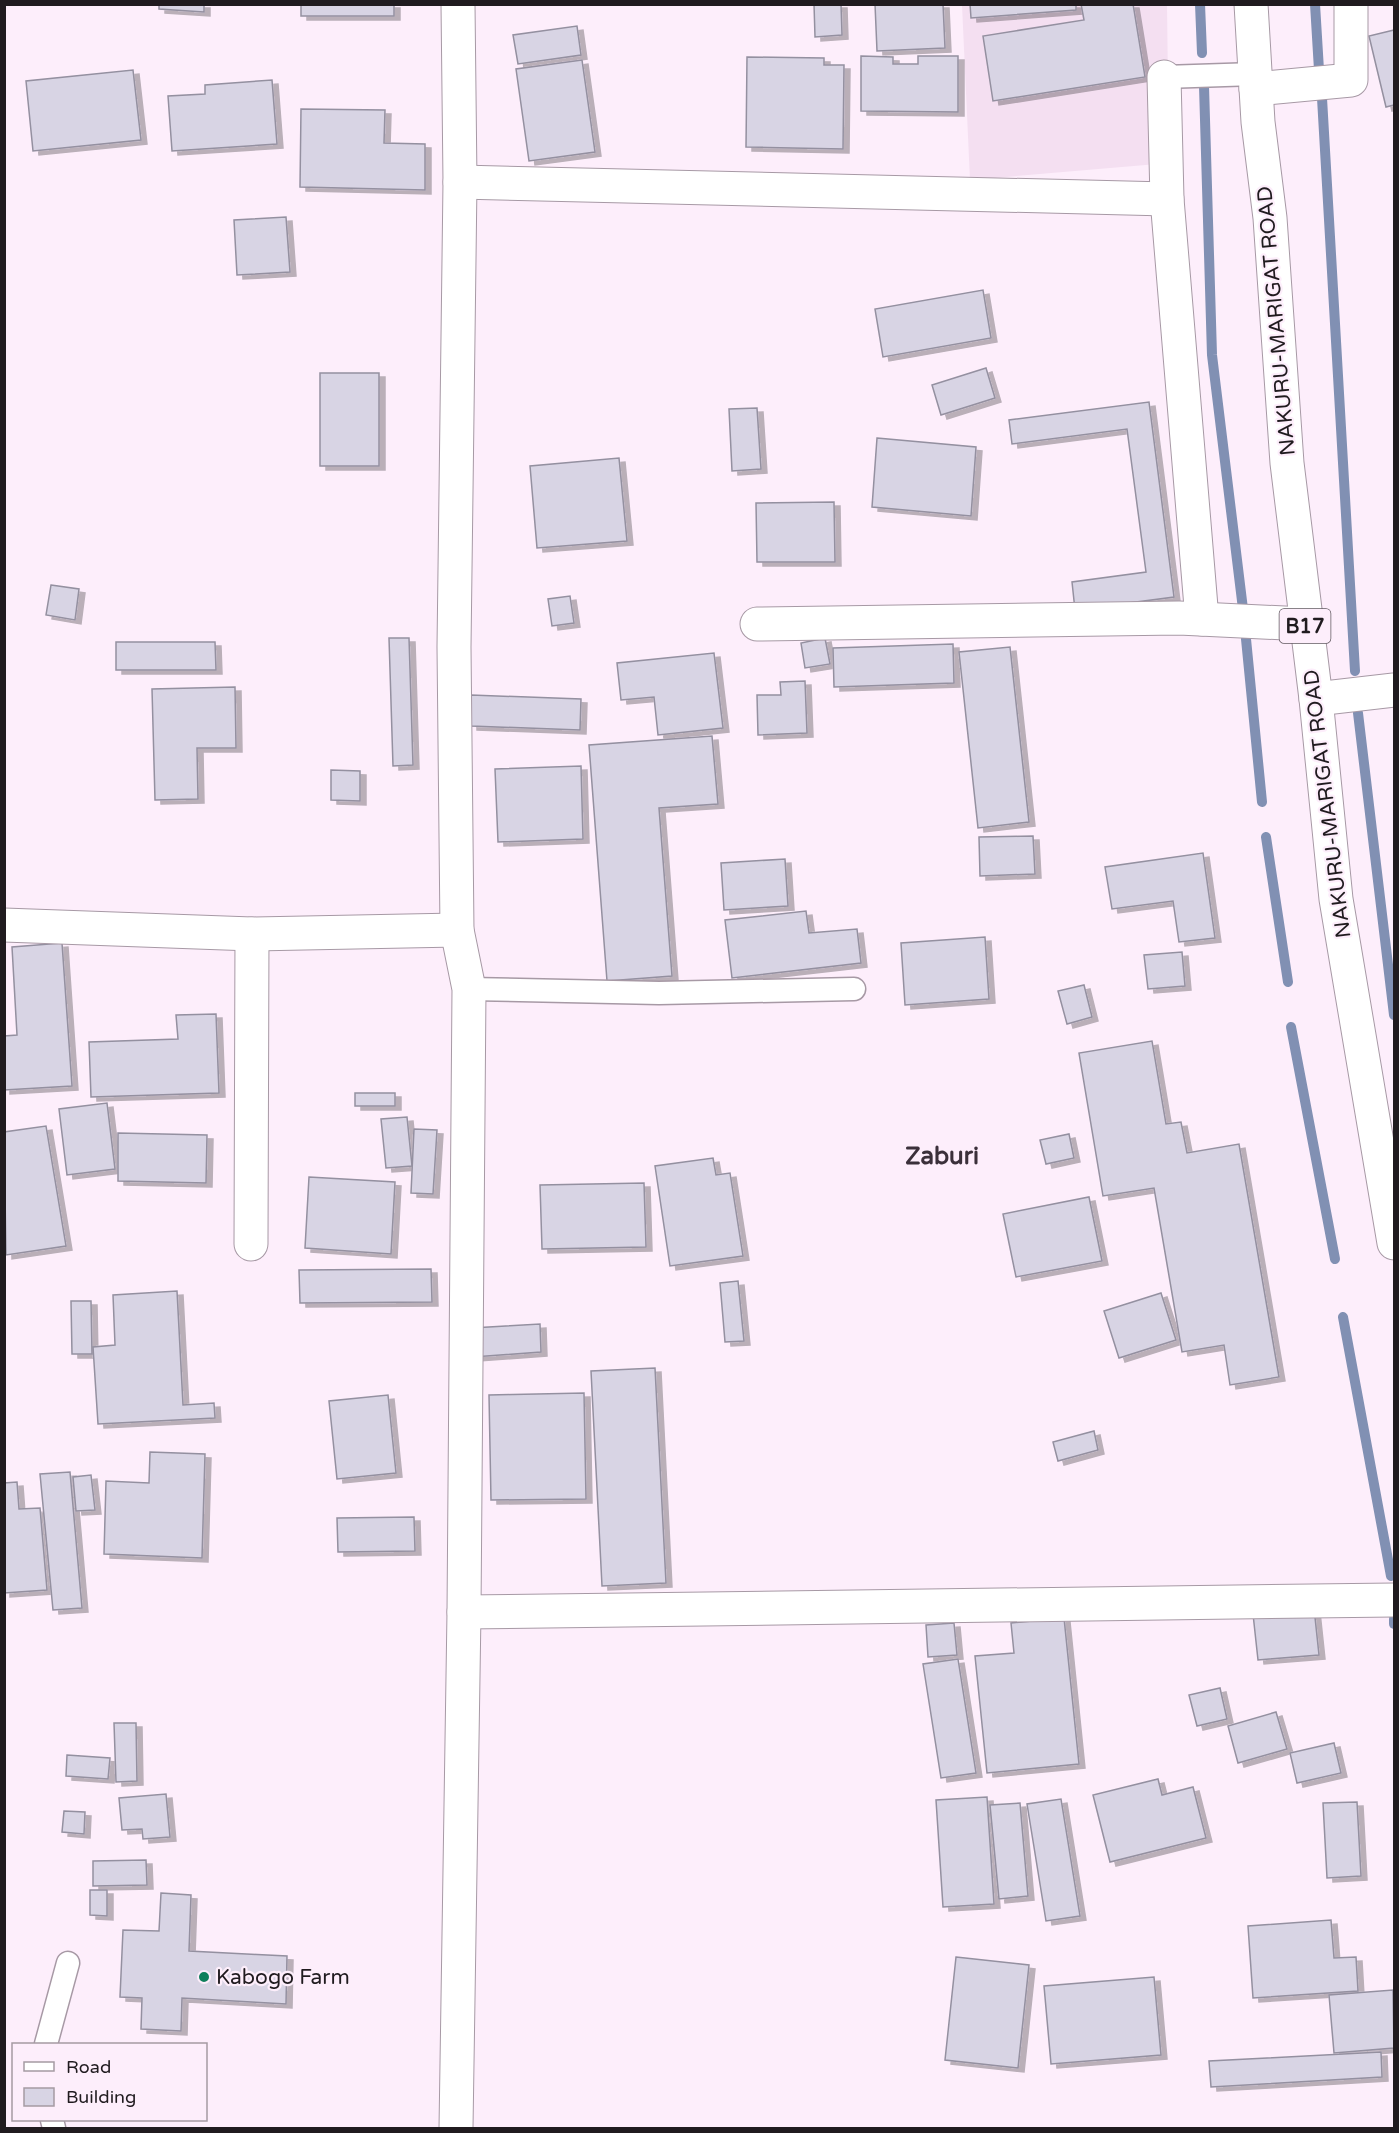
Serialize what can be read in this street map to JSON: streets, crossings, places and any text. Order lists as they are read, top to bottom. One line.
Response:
{"streets":{"street":["NAKURU-MARIGAT ROAD","B17"]},"districts":["Zaburi"],"places":["Kabogo Farm"],"legend":["Road","Building"]}
